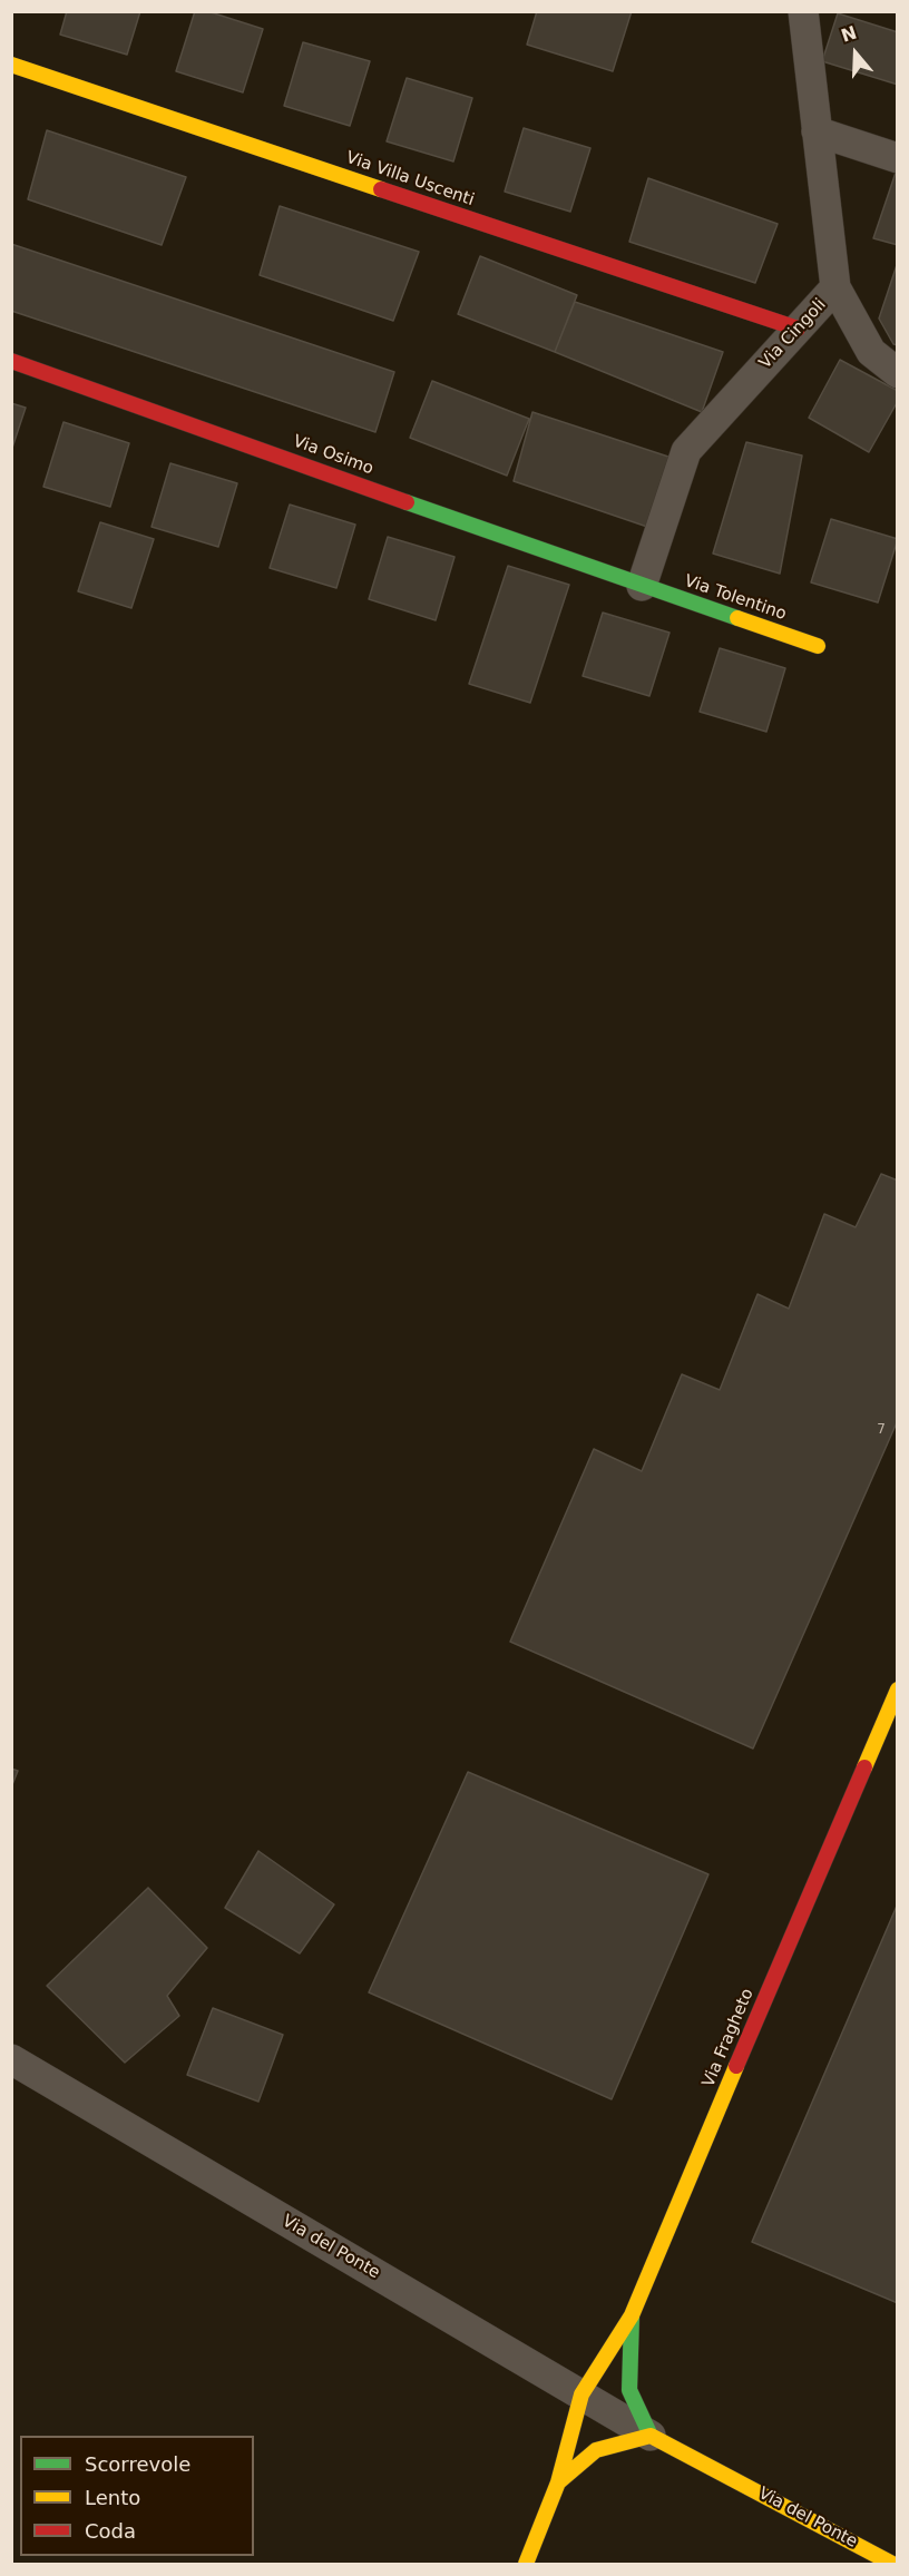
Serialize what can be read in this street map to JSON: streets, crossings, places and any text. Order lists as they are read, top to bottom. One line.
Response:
{"streets":{"street":["Via Villa Uscenti","Via Cingoli","Via Osimo","Via Tolentino","Via Fragheto","Via del Ponte"]},"crossings":[["Via Villa Uscenti","Via Cingoli"],["Via Cingoli","Via Osimo"],["Via Cingoli","Via Tolentino"],["Via Osimo","Via Tolentino"],["Via Fragheto","Via del Ponte"]],"house_numbers":["7"],"legend":["Scorrevole","Lento","Coda"],"north":"top"}
